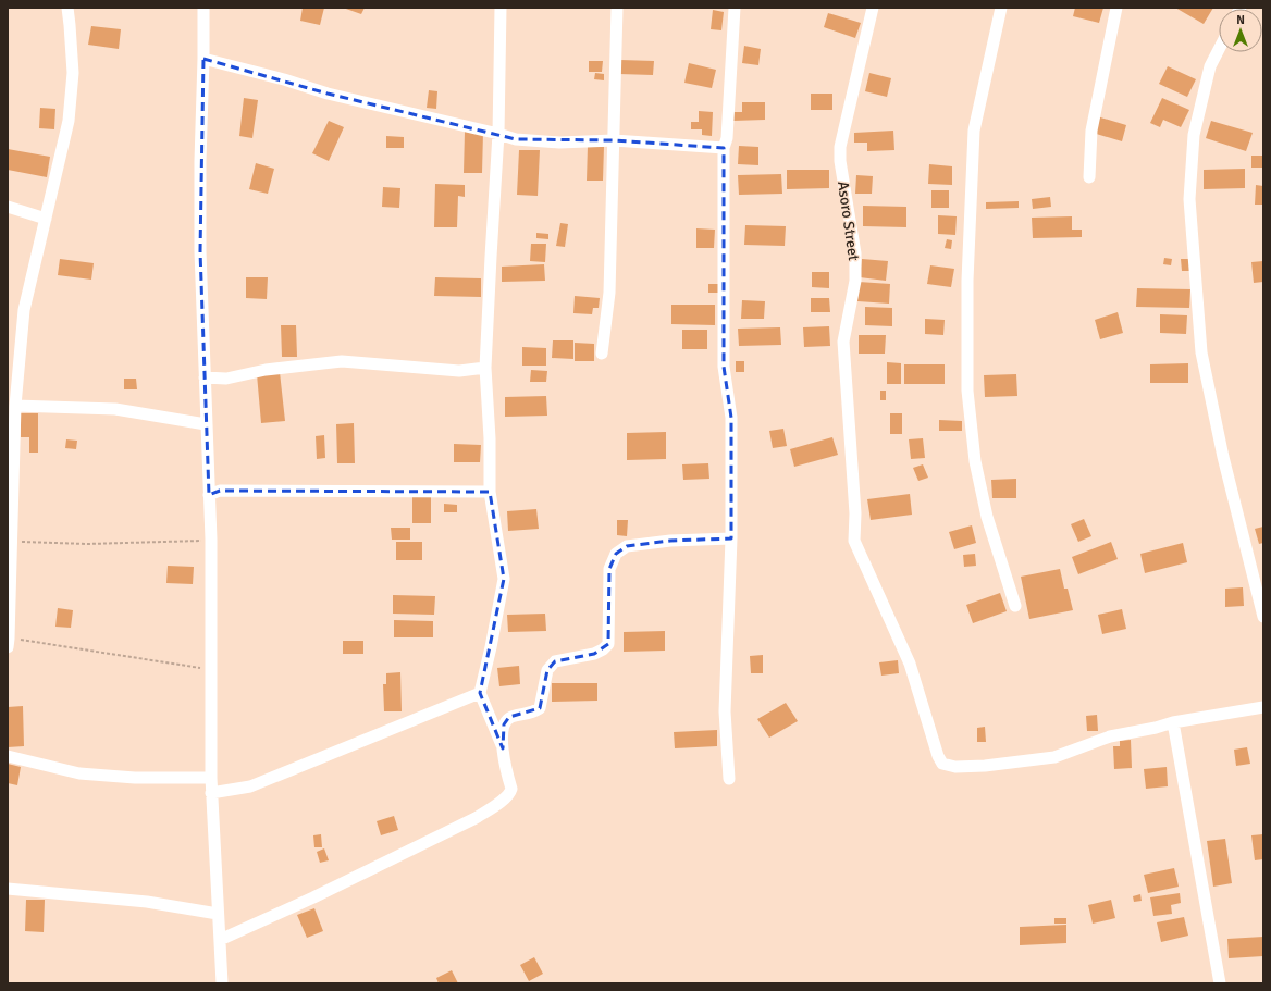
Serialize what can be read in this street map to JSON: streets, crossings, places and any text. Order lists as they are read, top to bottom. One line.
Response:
{"streets":{"street":["Asoro Street"]},"north":"top"}
